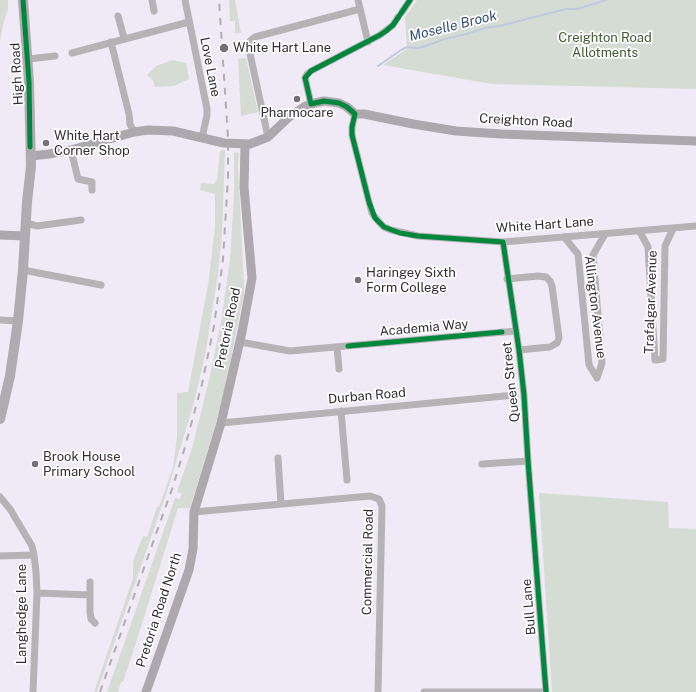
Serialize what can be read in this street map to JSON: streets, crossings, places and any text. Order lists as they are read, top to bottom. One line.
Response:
{"streets":{"main road":["High Road"],"street":["Love Lane","Creighton Road","White Hart Lane","Trafalgar Avenue","Allington Avenue","Pretoria Road","Academia Way","Queen Street","Durban Road","Commercial Road","Bull Lane","Pretoria Road North","Langhedge Lane"]},"crossings":[["Creighton Road","White Hart Lane"],["White Hart Lane","Trafalgar Avenue"],["White Hart Lane","Allington Avenue"],["White Hart Lane","Queen Street"],["Pretoria Road","Academia Way"],["Pretoria Road","Durban Road"],["Pretoria Road","Commercial Road"],["Pretoria Road","Pretoria Road North"],["Academia Way","Queen Street"],["Queen Street","Bull Lane"],["Commercial Road","Pretoria Road North"]],"water":["Moselle Brook"],"parks":["Creighton Road Allotments"],"places":["White Hart Lane","Pharmocare","White Hart Corner Shop","Haringey Sixth Form College","Brook House Primary School"]}
